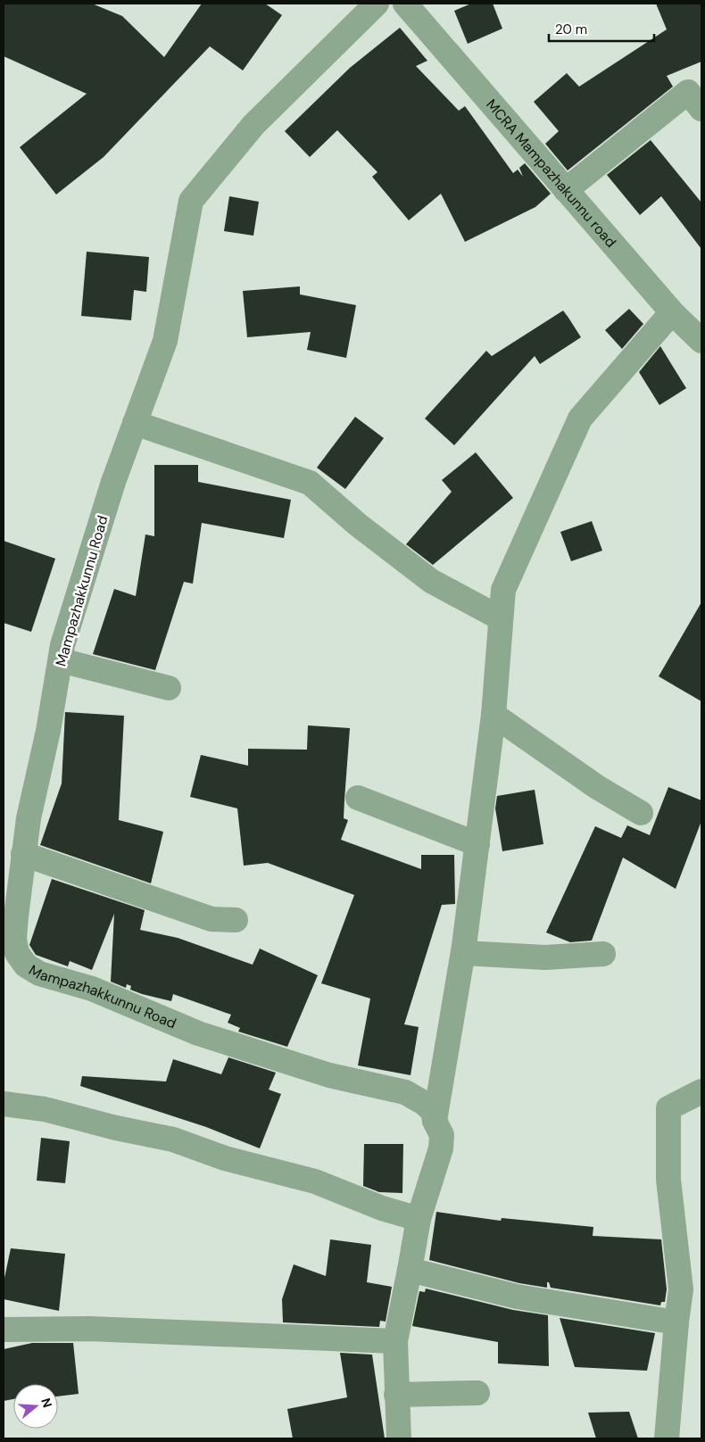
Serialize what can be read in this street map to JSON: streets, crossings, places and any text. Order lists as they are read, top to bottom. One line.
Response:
{"streets":{"street":["MCRA Mampazhakunnu road","Mampazhakkunnu Road"]},"scale_bar":"20 m","north":"right"}
